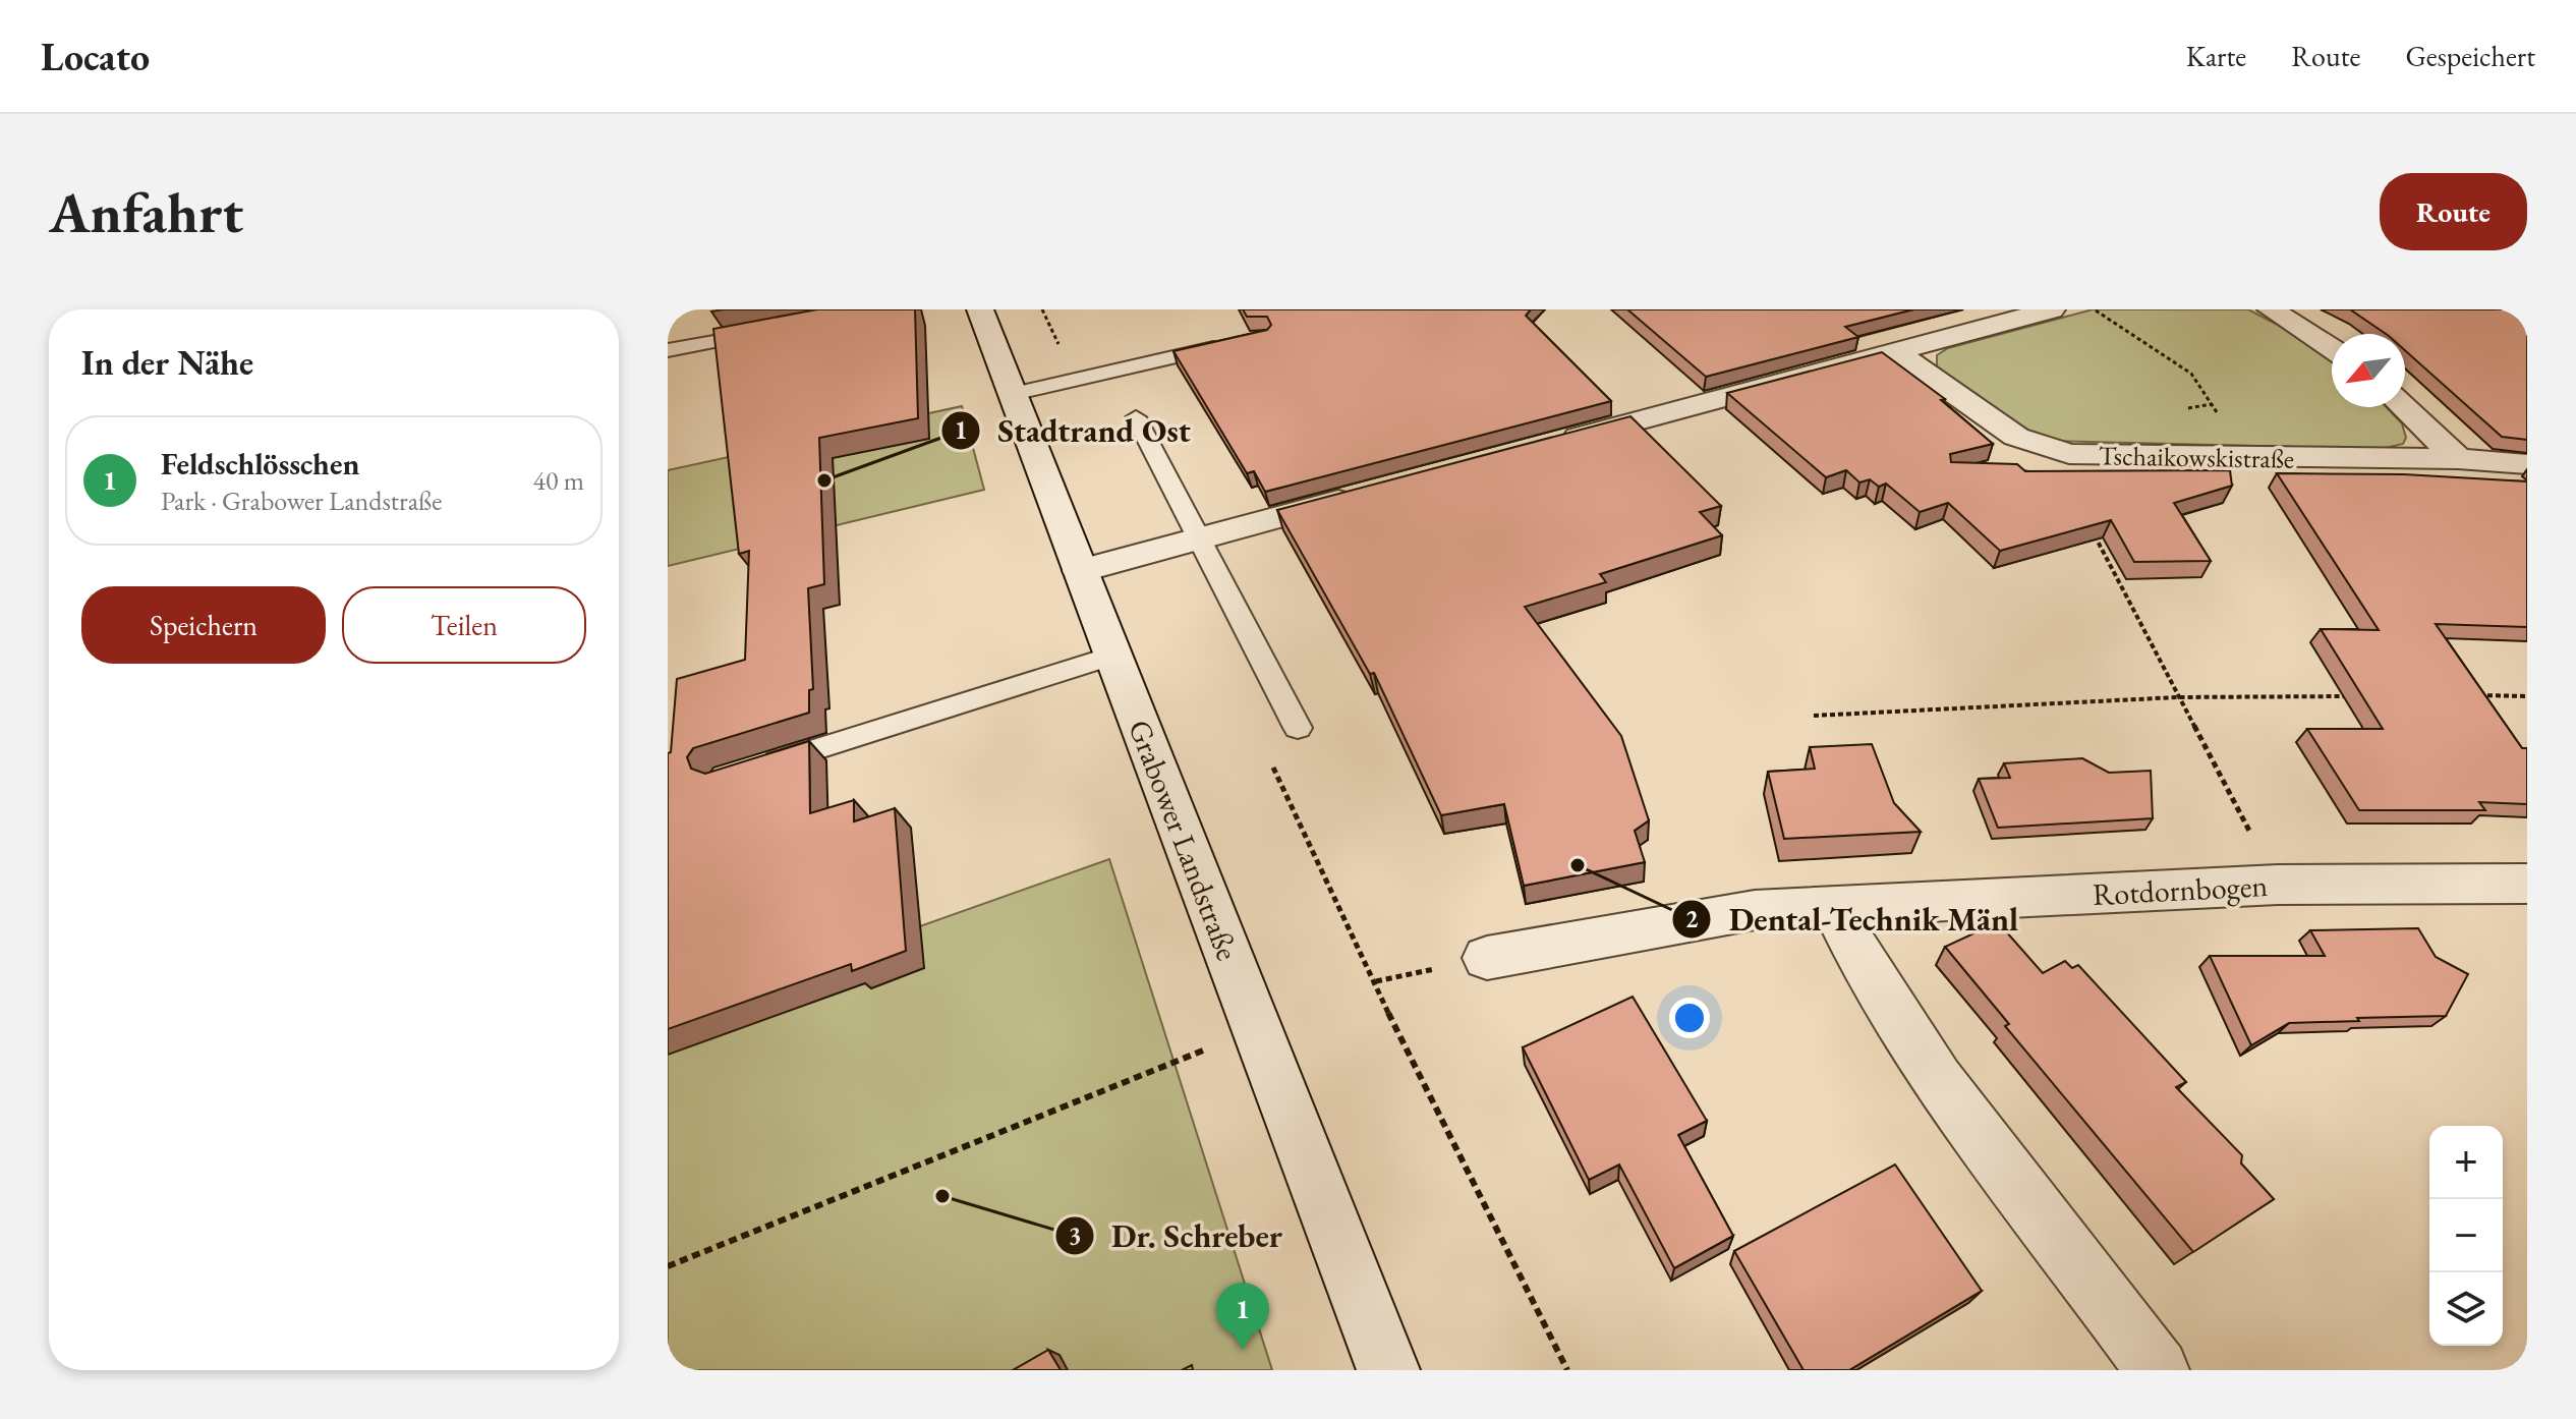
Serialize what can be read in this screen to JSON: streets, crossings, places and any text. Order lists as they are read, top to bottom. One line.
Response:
{"streets":{"street":["Tschaikowskistraße","Grabower Landstraße","Rotdornbogen"]},"places":["Stadtrand Ost","Dental-Technik Mänl","Dr. Schreber"],"north":"bottom left","page":{"header":"Locato","nav":["Karte","Route","Gespeichert"],"buttons":["Route",["Speichern","Teilen"]],"title":"Anfahrt","heading":"In der Nähe","list":[{"mark":"1","name":"Feldschlösschen","note":"Park · Grabower Landstraße","value":"40 m"}],"map_buttons":["+","−"],"pins":"1"}}
